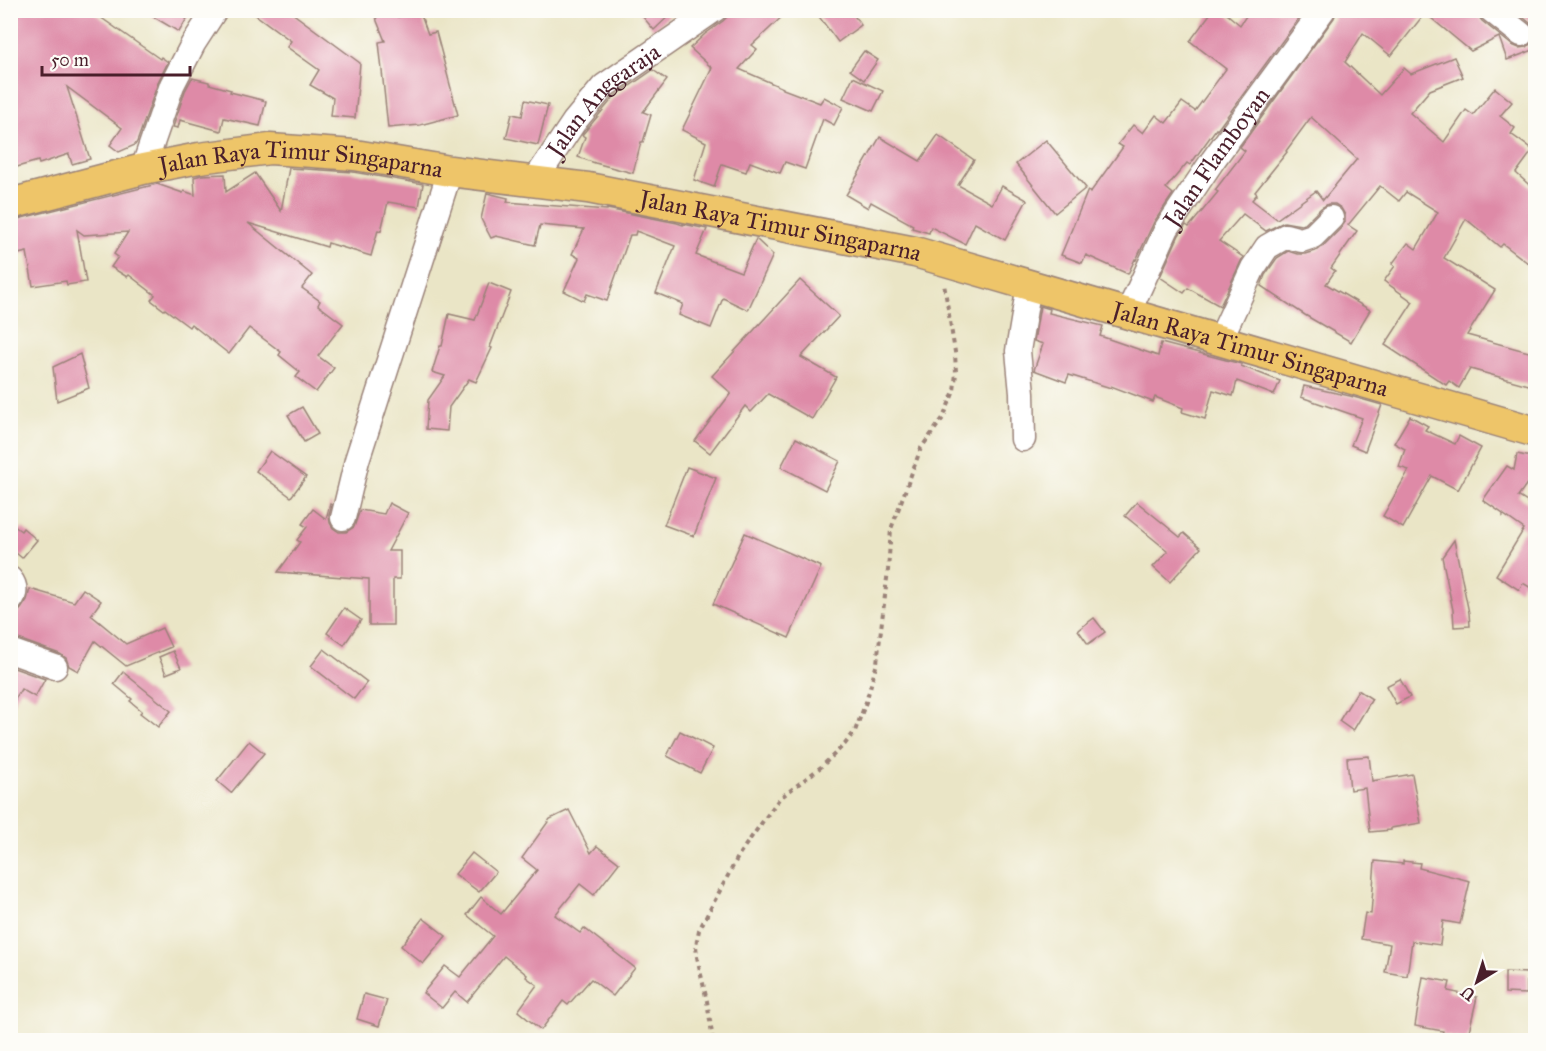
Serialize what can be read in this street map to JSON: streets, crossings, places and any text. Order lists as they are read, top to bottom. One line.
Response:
{"streets":{"main road":["Jalan Raya Timur Singaparna"],"street":["Jalan Anggaraja","Jalan Flamboyan"]},"crossings":[["Jalan Anggaraja","Jalan Raya Timur Singaparna"],["Jalan Flamboyan","Jalan Raya Timur Singaparna"]],"scale_bar":"50 m","north":"bottom left"}
